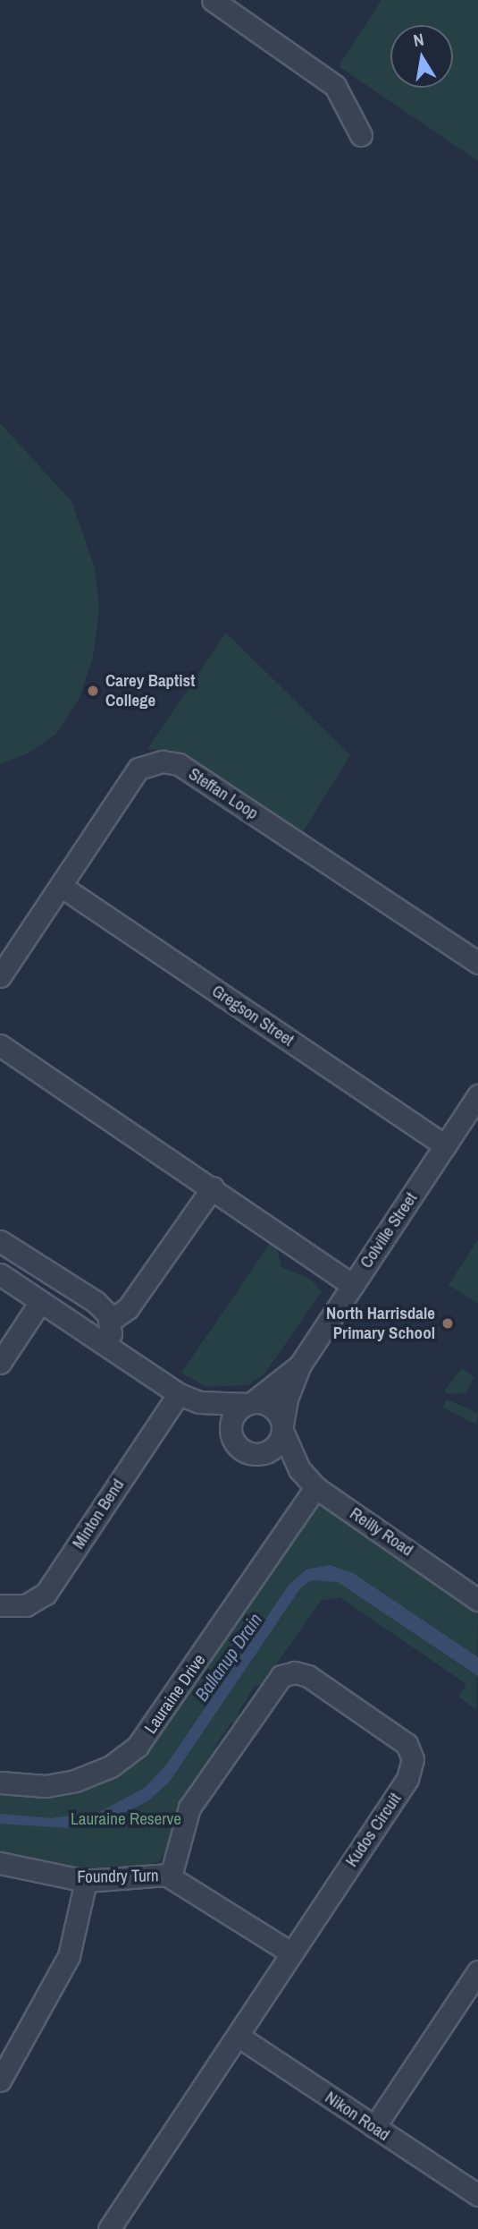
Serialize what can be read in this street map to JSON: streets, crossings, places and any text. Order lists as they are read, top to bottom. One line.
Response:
{"streets":{"street":["Steffan Loop","Gregson Street","Colville Street","Minton Bend","Reilly Road","Lauraine Drive","Kudos Circuit","Foundry Turn","Nikon Road"]},"crossings":[["Steffan Loop","Gregson Street"],["Gregson Street","Colville Street"],["Colville Street","Reilly Road"],["Reilly Road","Lauraine Drive"],["Kudos Circuit","Foundry Turn"],["Kudos Circuit","Nikon Road"]],"water":["Ballanup Drain"],"parks":["Lauraine Reserve"],"places":["Carey Baptist College","North Harrisdale Primary School"],"north":"top"}
